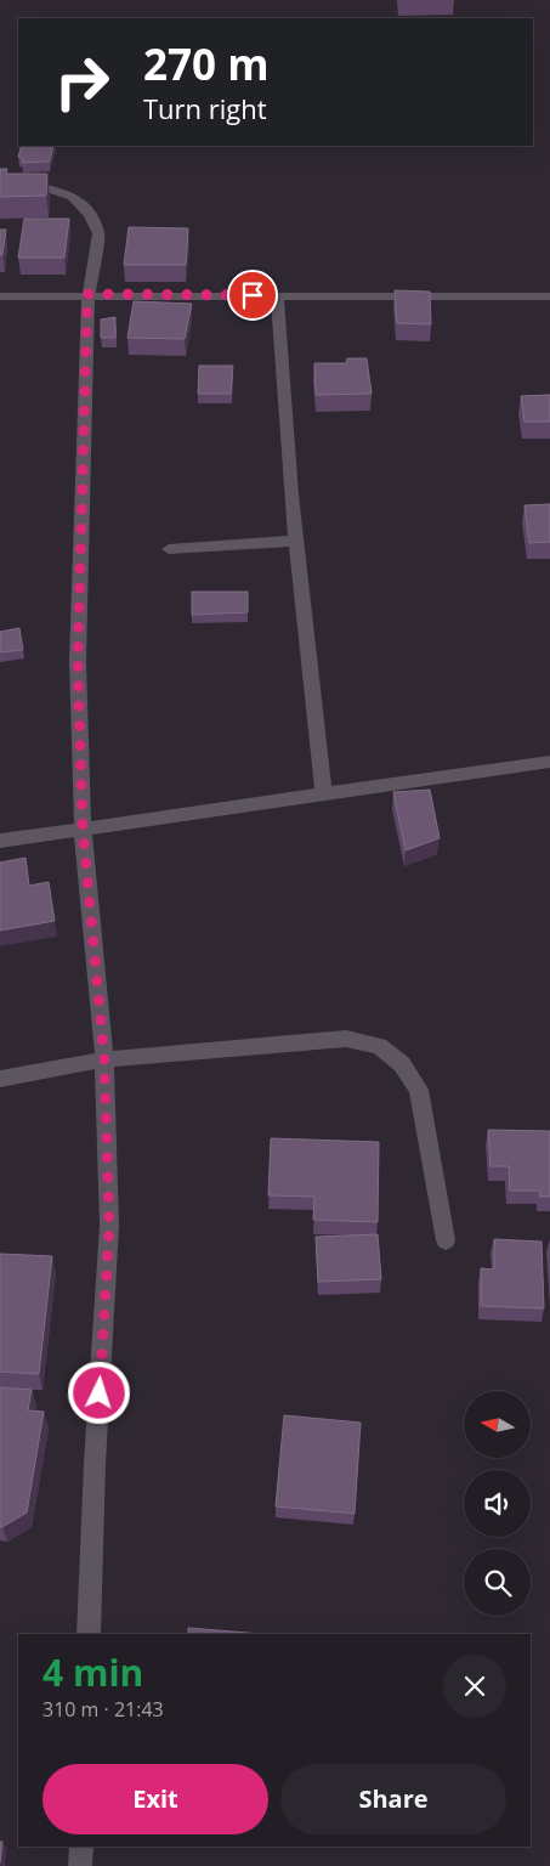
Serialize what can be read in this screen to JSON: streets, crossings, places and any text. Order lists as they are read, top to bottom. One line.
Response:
{"north":"left","page":{"turn":["270 m","Turn right"],"heading":["4 min","310 m · 21:43"],"buttons":["Exit","Share"]}}
